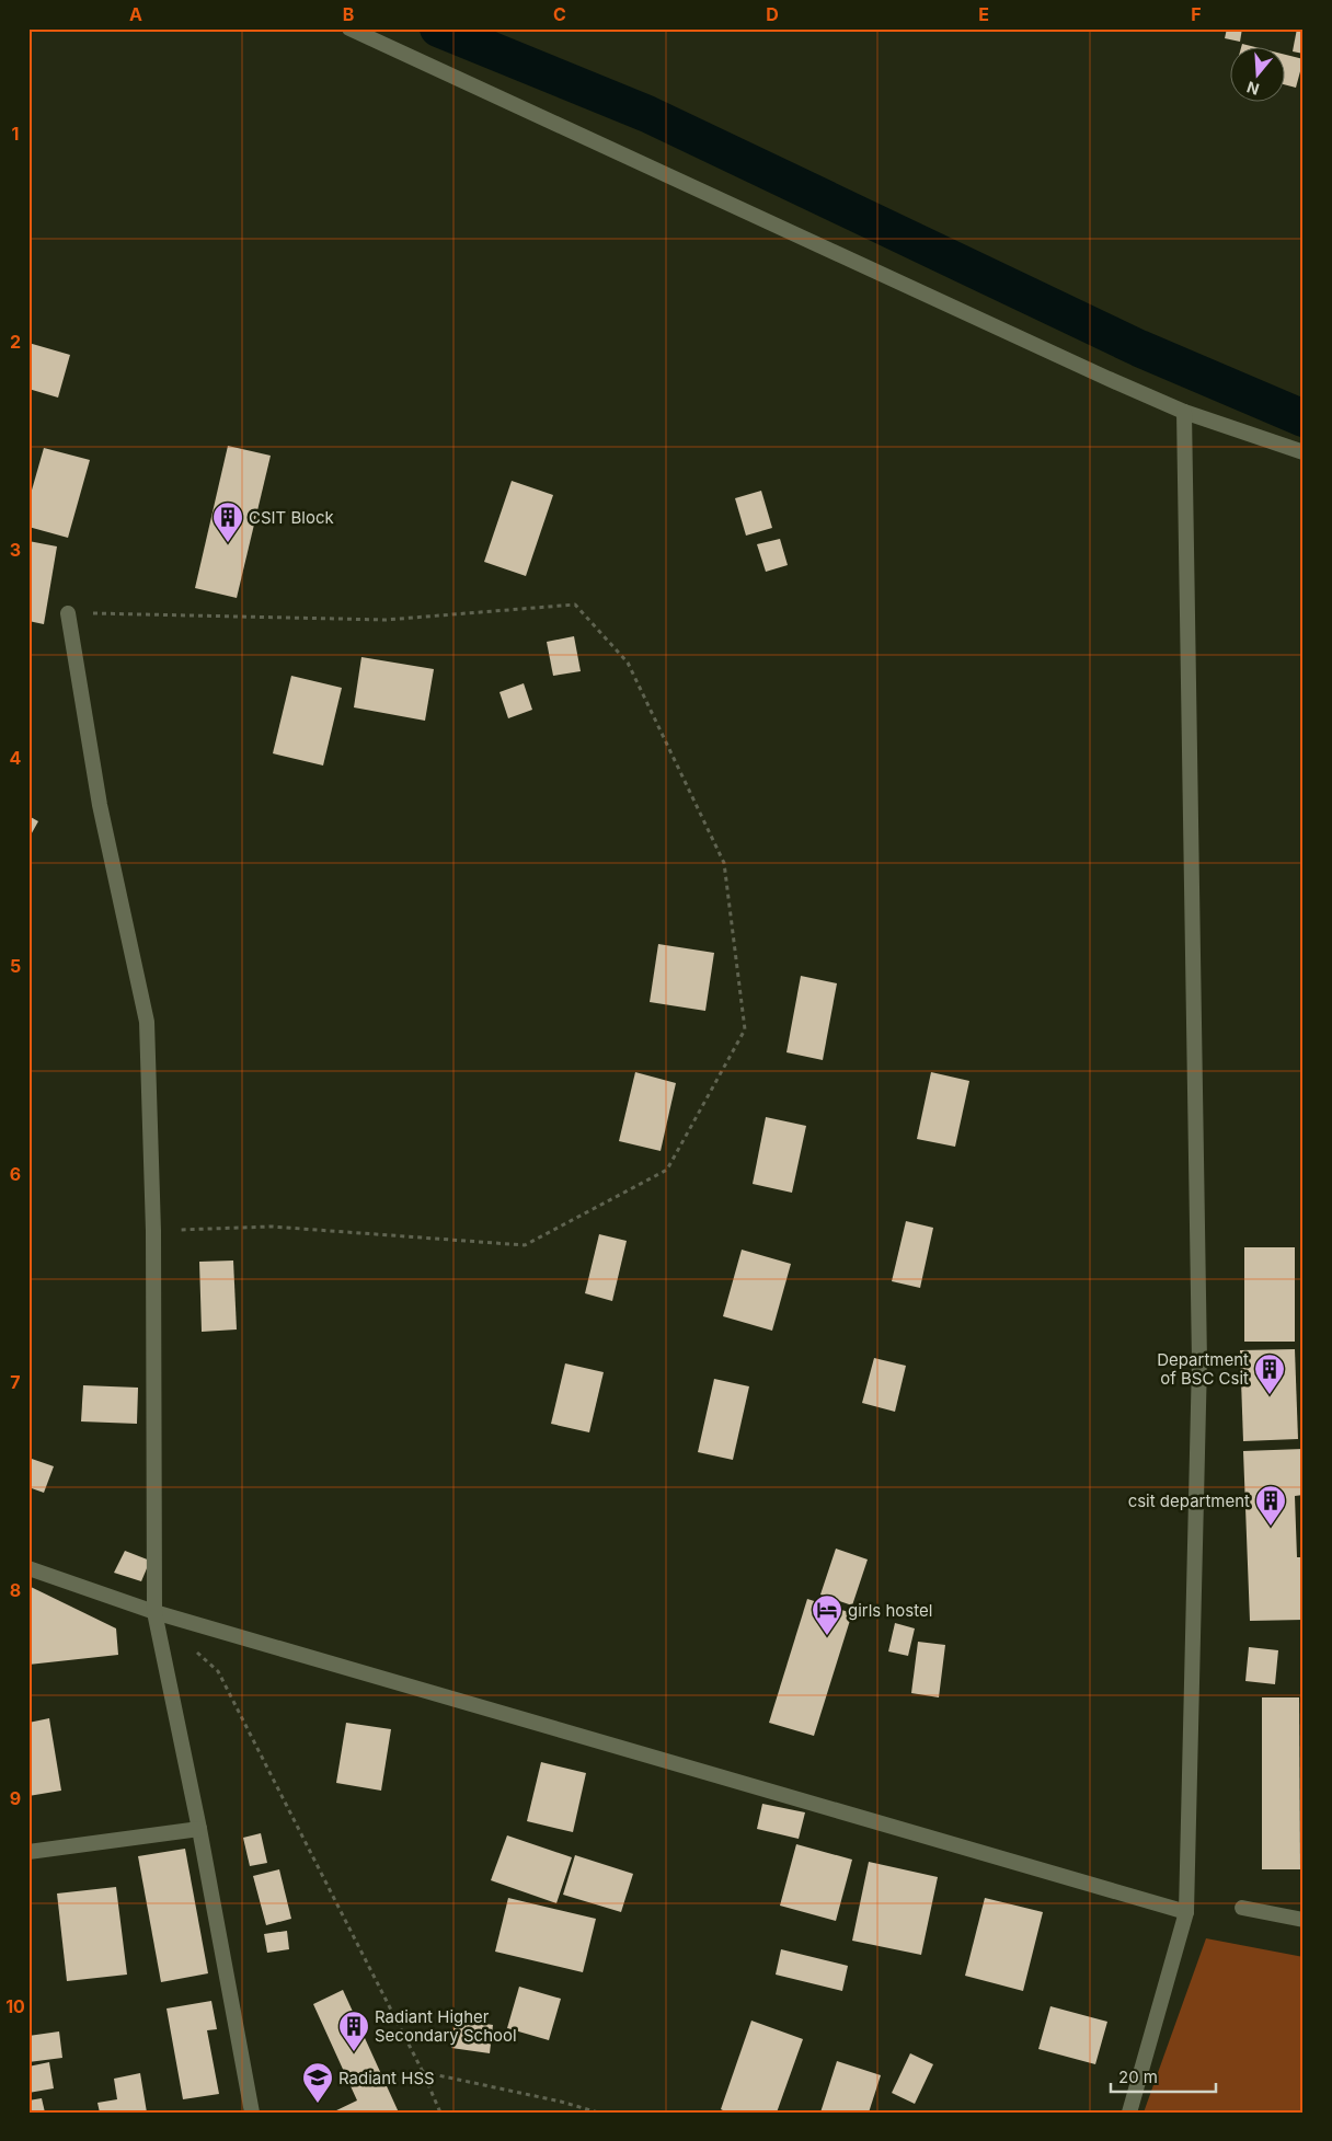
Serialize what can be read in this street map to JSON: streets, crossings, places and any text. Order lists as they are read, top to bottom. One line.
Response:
{"places":{"building":["CSIT Block","Department of BSC Csit","csit department","Radiant Higher Secondary School"],"hotel":["girls hostel"],"school or university":["Radiant HSS"]},"scale_bar":"20 m","north":"bottom","grid":{"columns":["A","B","C","D","E","F"],"rows":["1","2","3","4","5","6","7","8","9","10"]}}
